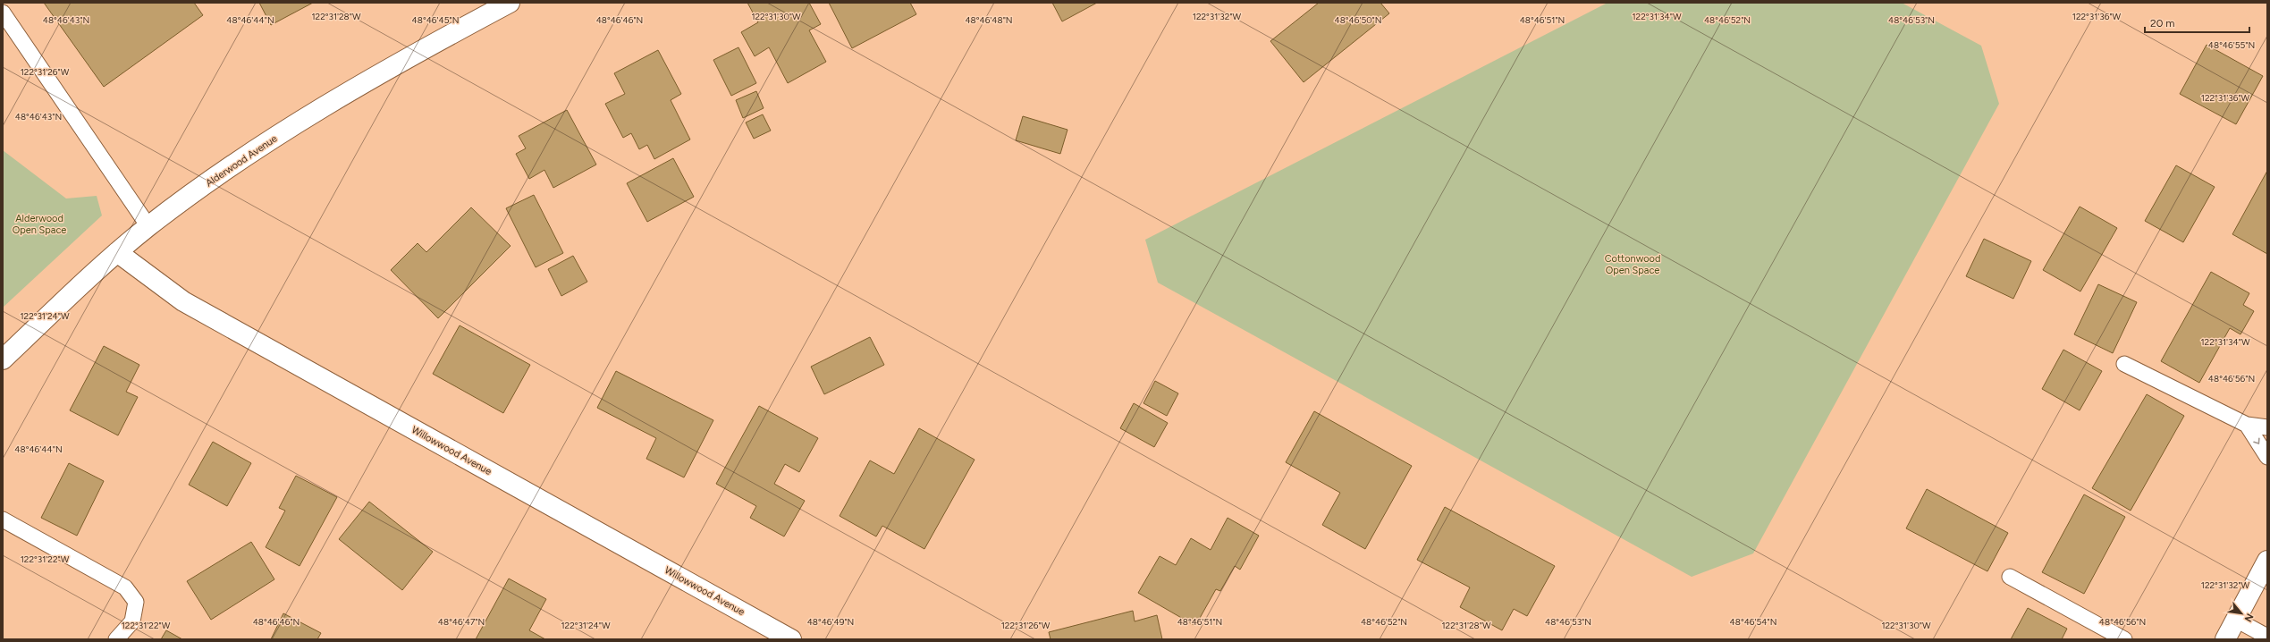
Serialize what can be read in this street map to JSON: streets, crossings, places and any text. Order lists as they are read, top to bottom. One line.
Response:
{"streets":{"street":["Alderwood Avenue","Willowwood Avenue"]},"crossings":[["Alderwood Avenue","Willowwood Avenue"]],"parks":["Alderwood Open Space","Cottonwood Open Space"],"scale_bar":"20 m","north":"bottom right","coordinates":["122°31'28\"W","122°31'30\"W","122°31'32\"W","122°31'34\"W","122°31'36\"W","48°46'43\"N","48°46'44\"N","48°46'45\"N","48°46'46\"N","48°46'48\"N","48°46'50\"N","48°46'51\"N","48°46'52\"N","48°46'53\"N","48°46'55\"N","122°31'26\"W","122°31'24\"W","48°46'56\"N","122°31'22\"W","48°46'47\"N","48°46'49\"N","48°46'54\"N"]}
